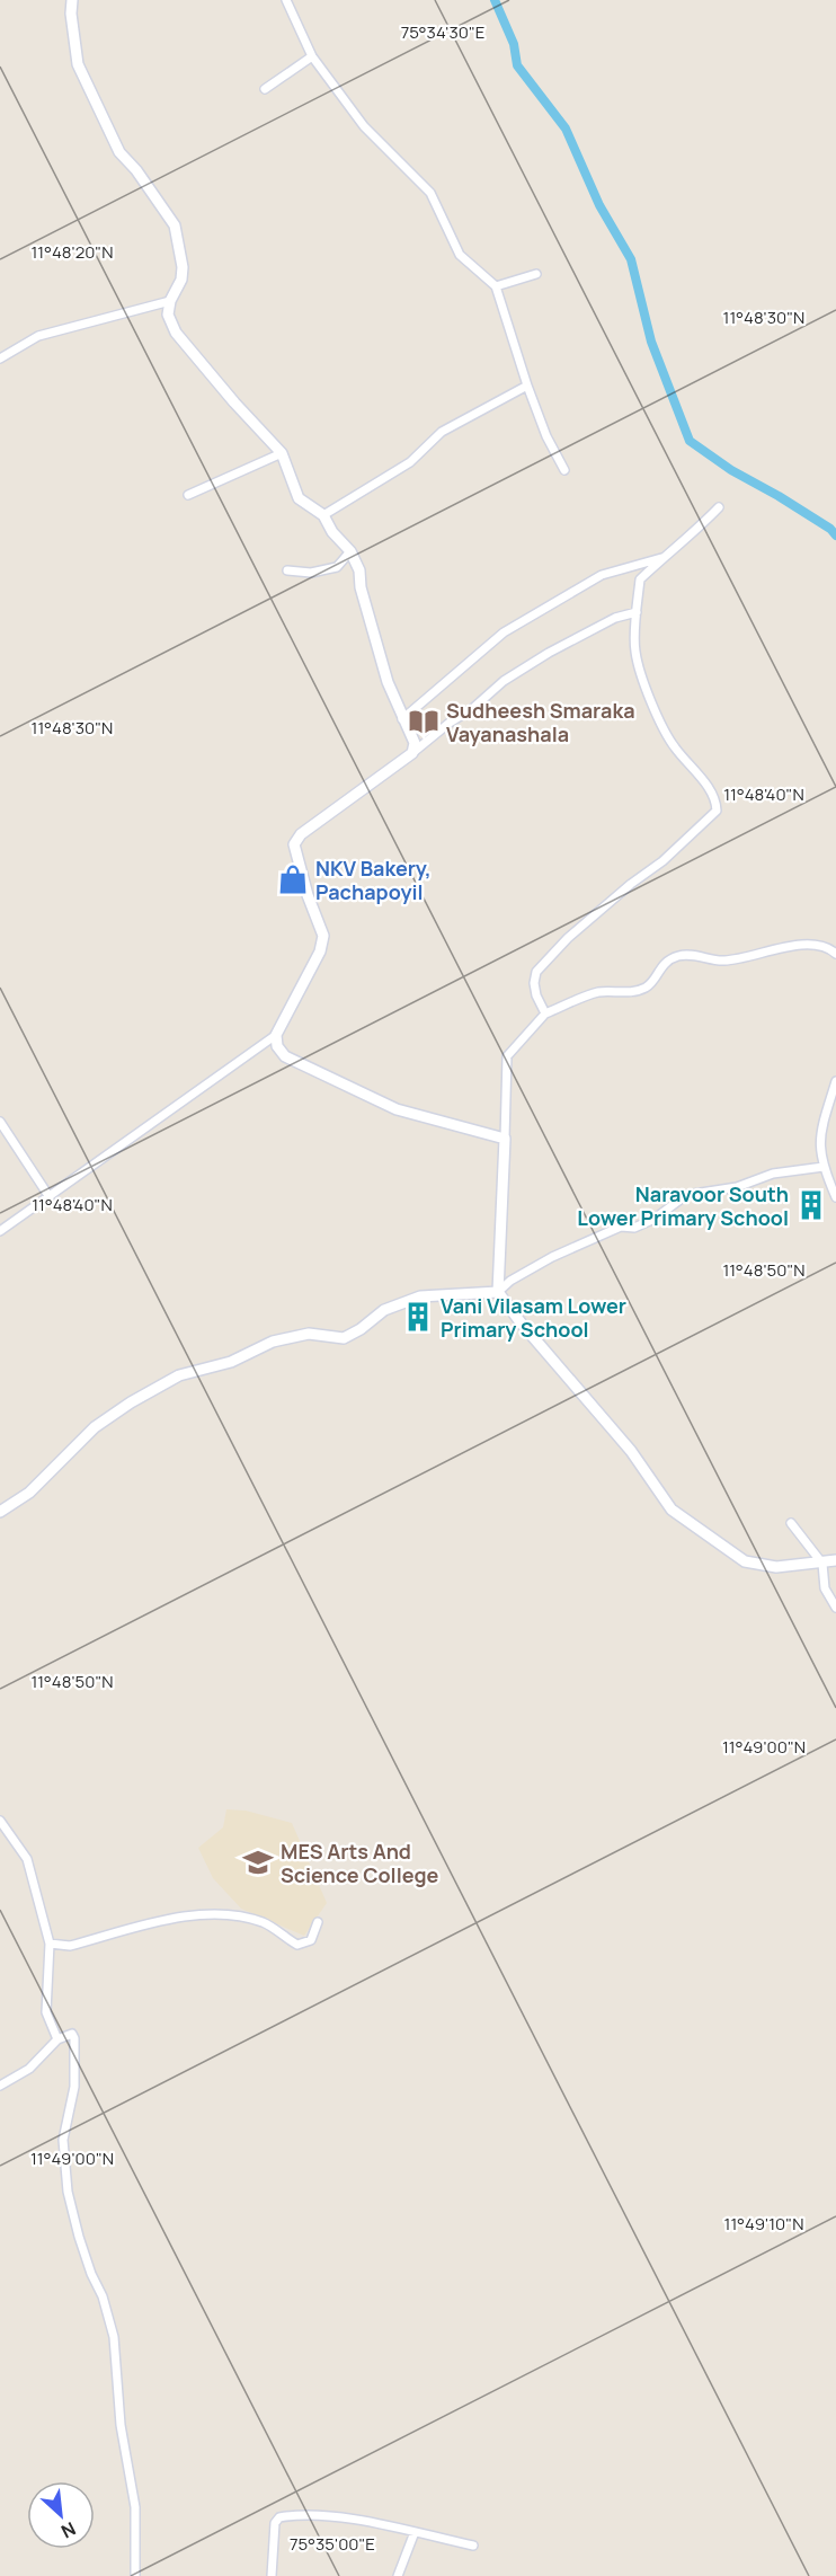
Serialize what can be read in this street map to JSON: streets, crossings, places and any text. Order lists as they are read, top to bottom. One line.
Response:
{"places":{"library":["Sudheesh Smaraka Vayanashala"],"shop":["NKV Bakery, Pachapoyil"],"building":["Naravoor South Lower Primary School","Vani Vilasam Lower Primary School"],"school or university":["MES Arts And Science College"]},"north":"bottom right","coordinates":["75°34'30\"E","11°48'20\"N","11°48'30\"N","11°48'40\"N","11°48'50\"N","11°49'00\"N","11°49'10\"N","75°35'00\"E"]}
